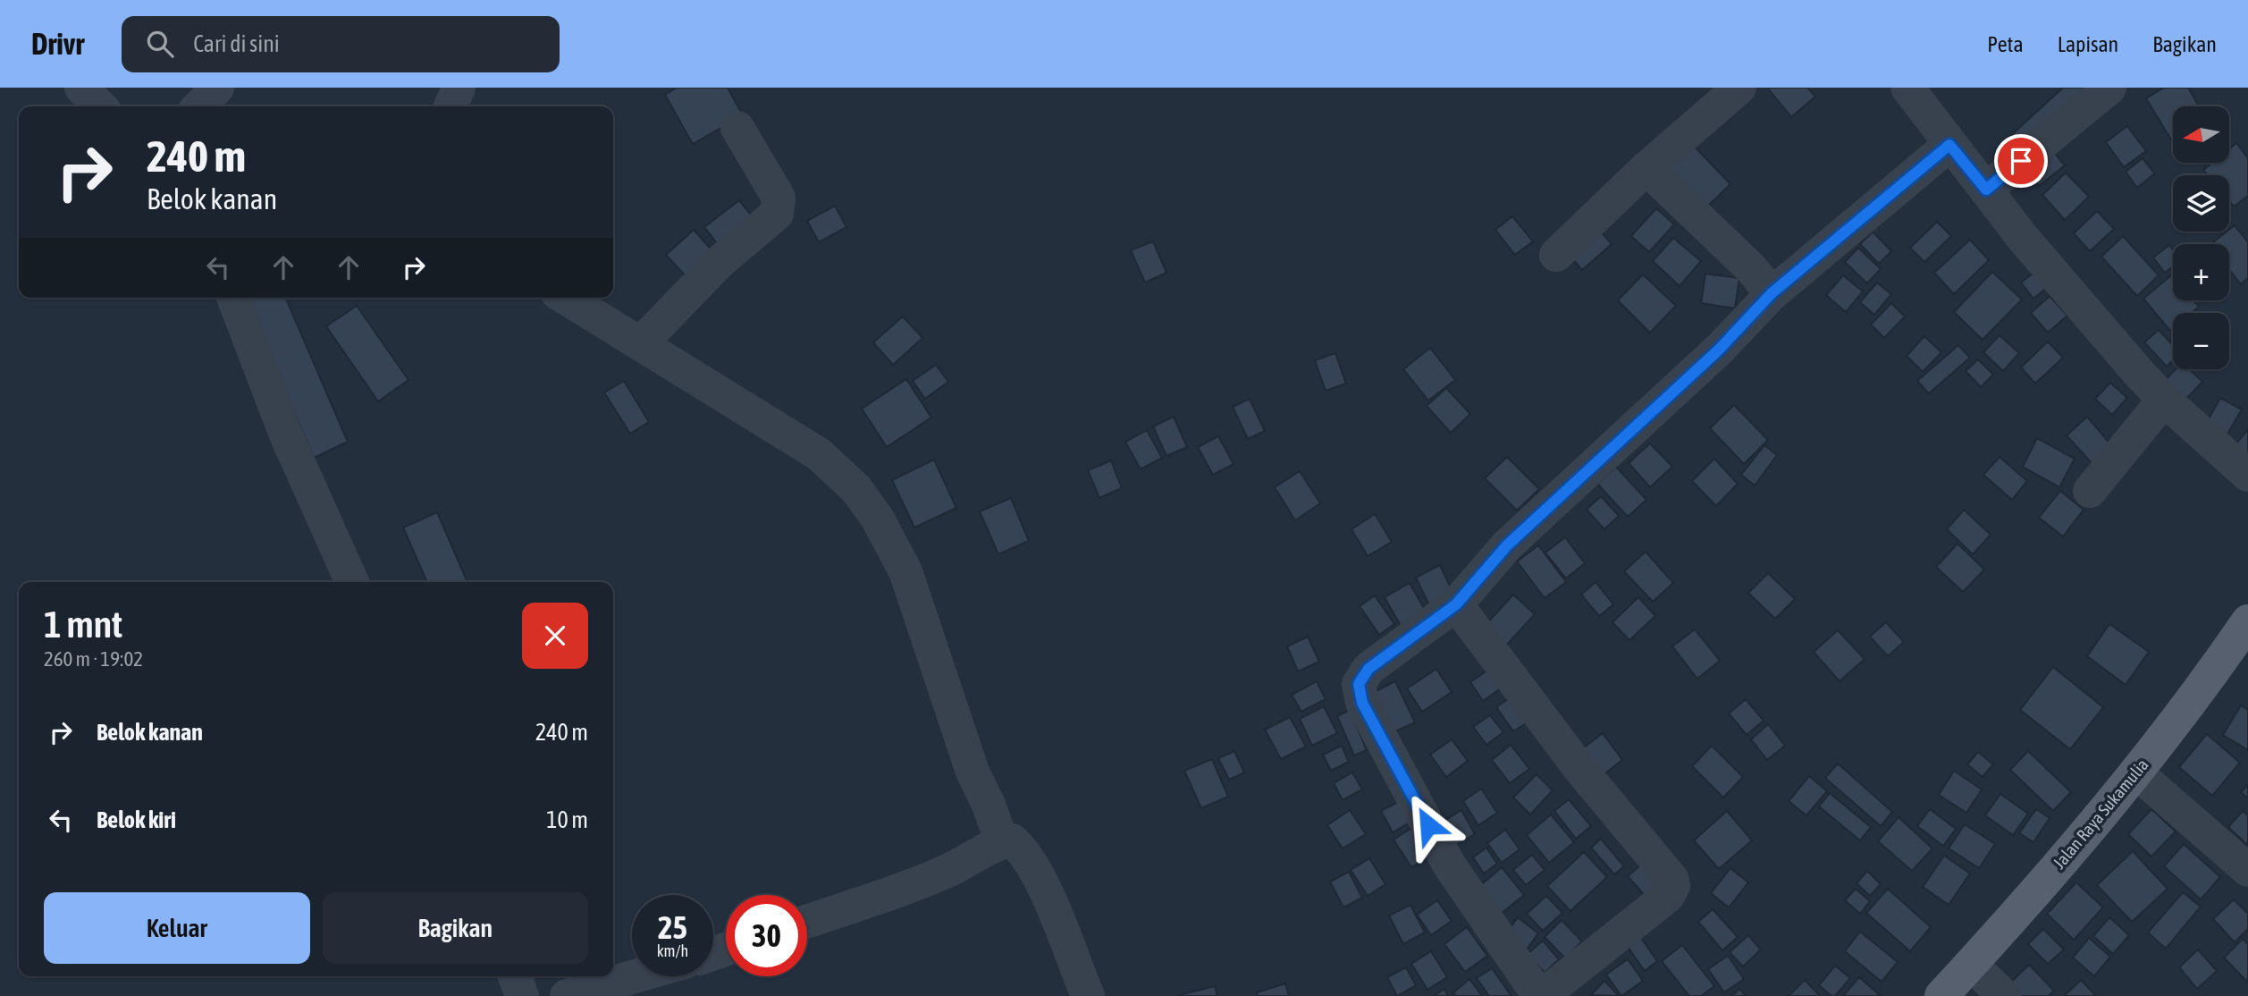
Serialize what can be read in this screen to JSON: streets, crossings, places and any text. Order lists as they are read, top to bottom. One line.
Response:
{"streets":{"main road":["Jalan Raya Sukamulia"]},"north":"left","page":{"header":"Drivr","search":"Cari di sini","nav":["Peta","Lapisan","Bagikan"],"map_buttons":["+","−"],"turn":["240 m","Belok kanan"],"heading":["1 mnt","260 m · 19:02"],"list":[{"name":"Belok kanan","value":"240 m"},{"name":"Belok kiri","value":"10 m"}],"buttons":["Keluar","Bagikan"],"speed":"25 km/h","limit":"30"}}
